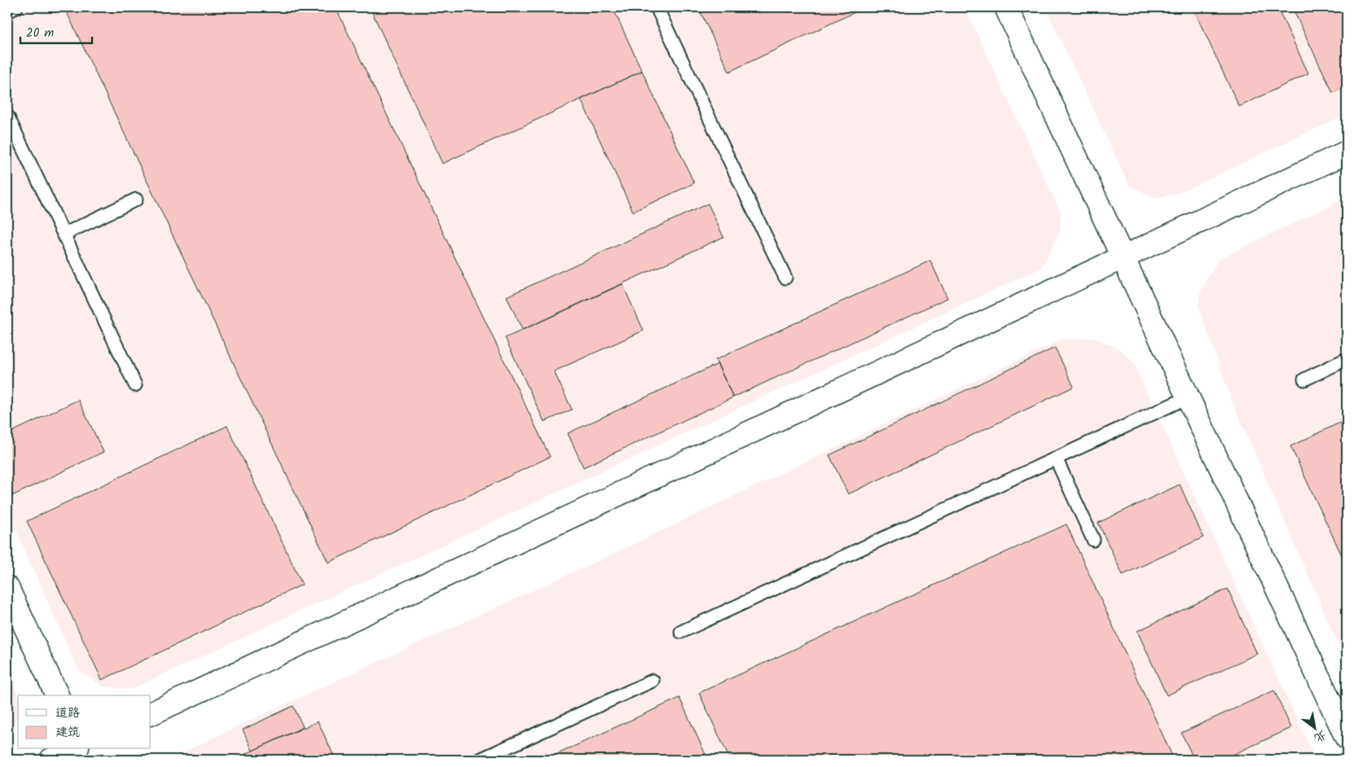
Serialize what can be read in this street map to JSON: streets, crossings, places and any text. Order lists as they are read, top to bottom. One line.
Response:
{"legend":["道路","建筑"],"scale_bar":"20 m","north":"bottom right"}
